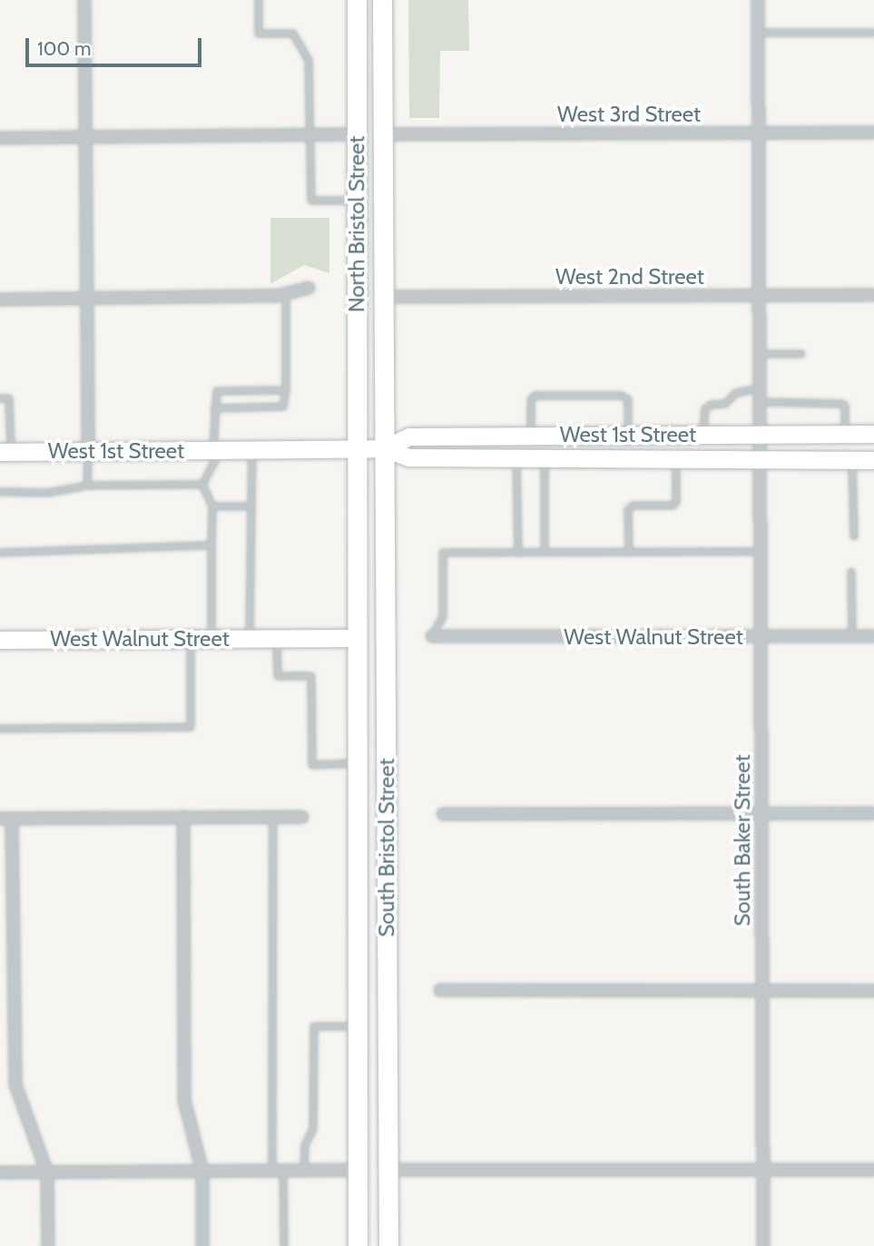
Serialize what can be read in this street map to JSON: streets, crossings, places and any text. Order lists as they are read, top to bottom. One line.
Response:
{"streets":{"main road":["North Bristol Street","West 1st Street","West Walnut Street","South Bristol Street"],"street":["West 3rd Street","West 2nd Street","South Baker Street"]},"crossings":[["West 3rd Street","North Bristol Street"],["West 3rd Street","South Baker Street"],["North Bristol Street","West 2nd Street"],["North Bristol Street","West 1st Street"],["North Bristol Street","South Bristol Street"],["West 2nd Street","South Baker Street"],["West 1st Street","South Baker Street"],["West 1st Street","South Bristol Street"],["West Walnut Street","South Baker Street"],["West Walnut Street","South Bristol Street"]],"scale_bar":"100 m"}
